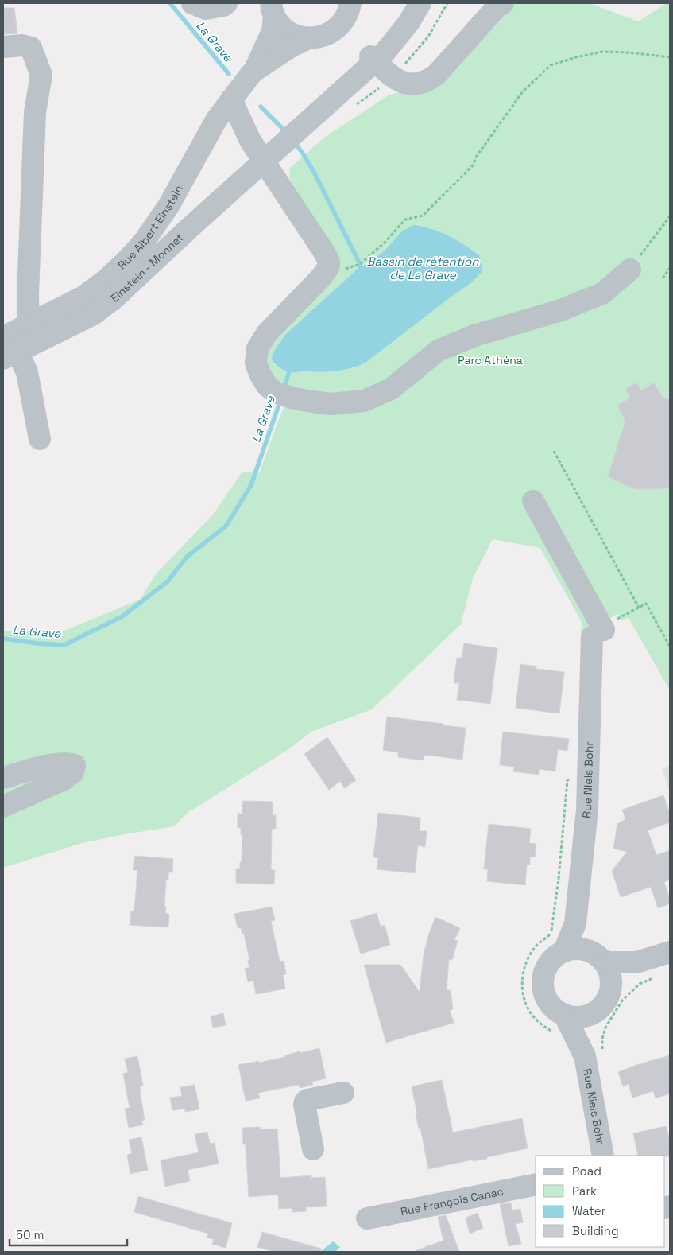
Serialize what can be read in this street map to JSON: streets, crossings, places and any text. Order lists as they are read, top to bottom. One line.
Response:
{"streets":{"street":["Rue Albert Einstein","Einstein - Monnet","Rue Niels Bohr","Rue François Canac"]},"crossings":[["Rue Albert Einstein","Einstein - Monnet"]],"water":["La Grave","Bassin de rétention de La Grave"],"parks":["Parc Athéna"],"legend":["Road","Park","Water","Building"],"scale_bar":"50 m"}
